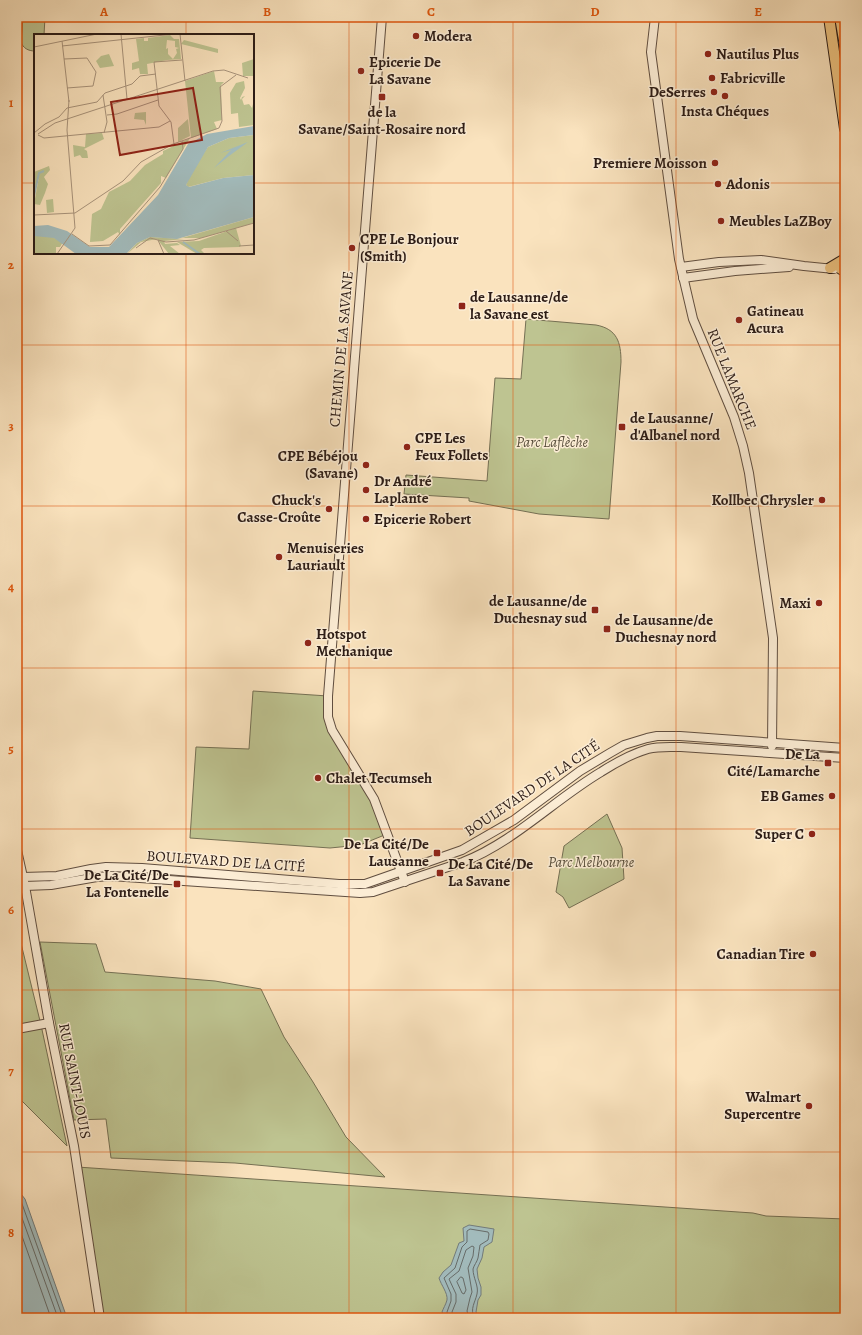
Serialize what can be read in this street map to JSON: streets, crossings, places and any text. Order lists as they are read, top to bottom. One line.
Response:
{"streets":{"street":["CHEMIN DE LA SAVANE","RUE LAMARCHE","BOULEVARD DE LA CITÉ","RUE SAINT-LOUIS"]},"crossings":[["CHEMIN DE LA SAVANE","BOULEVARD DE LA CITÉ"],["RUE LAMARCHE","BOULEVARD DE LA CITÉ"],["BOULEVARD DE LA CITÉ","RUE SAINT-LOUIS"]],"parks":["Parc Laflèche","Parc Melbourne"],"places":{"other":["Modera","Nautilus Plus","Epicerie De La Savane","Fabricville","DeSerres","Insta Chéques","Premiere Moisson","Adonis","Meubles LaZBoy","CPE Le Bonjour (Smith)","Gatineau Acura","CPE Les Feux Follets","CPE Bébéjou (Savane)","Dr André Laplante","Kollbec Chrysler","Chuck's Casse-Croûte","Epicerie Robert","Menuiseries Lauriault","Maxi","Hotspot Mechanique","Chalet Tecumseh","EB Games","Super C","Canadian Tire","Walmart Supercentre"],"transit":["de la Savane/Saint-Rosaire nord","de Lausanne/de la Savane est","de Lausanne/ d'Albanel nord","de Lausanne/de Duchesnay sud","de Lausanne/de Duchesnay nord","De La Cité/Lamarche","De La Cité/De Lausanne","De La Cité/De La Savane","De La Cité/De La Fontenelle"]},"grid":{"columns":["A","B","C","D","E"],"rows":["1","2","3","4","5","6","7","8"]}}
